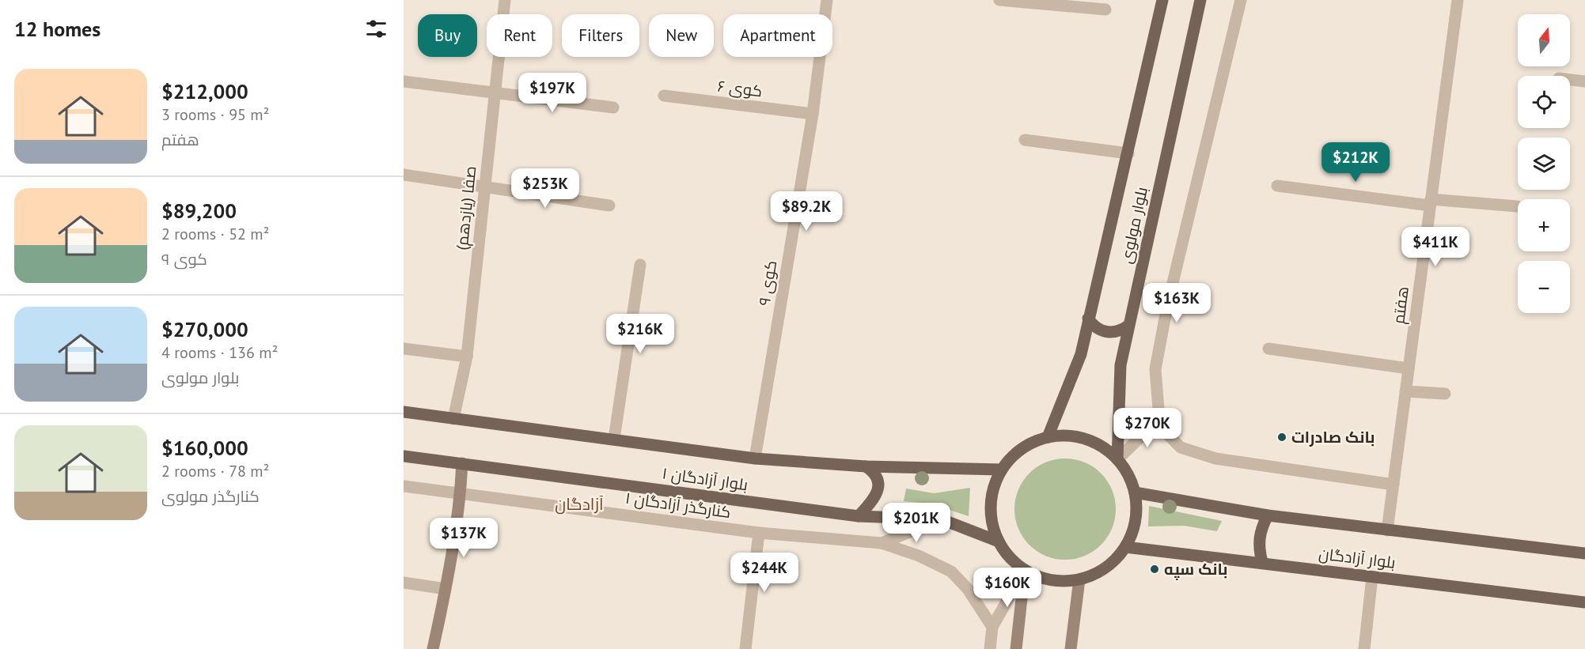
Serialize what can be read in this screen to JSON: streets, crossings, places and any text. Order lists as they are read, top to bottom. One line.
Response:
{"streets":{"main road":["بلوار مولوی","بلوار آزادگان ۱","بلوار آزادگان"],"street":["کوی ۶","صفا (یازدهم)","کوی ۹","هفتم","کنارگذر آزادگان ۱"]},"crossings":[["کوی ۶","کوی ۹"],["صفا (یازدهم)","بلوار آزادگان ۱"],["بلوار مولوی","بلوار آزادگان ۱"],["بلوار مولوی","بلوار آزادگان"],["کوی ۹","بلوار آزادگان ۱"],["هفتم","بلوار آزادگان"],["بلوار آزادگان ۱","بلوار آزادگان"]],"districts":["آزادگان"],"places":["بانک صادرات","بانک سپه"],"north":"top","page":{"heading":"12 homes","map_buttons":["+","−"],"chip":["Buy","Rent","Filters","New","Apartment"],"list":[{"name":"$212,000","note":"3 rooms · 95 m² · هفتم"},{"name":"$89,200","note":"2 rooms · 52 m² · کوی ۹"},{"name":"$270,000","note":"4 rooms · 136 m² · بلوار مولوی"},{"name":"$160,000","note":"2 rooms · 78 m² · کنارگذر مولوی"}],"price":["$197K","$212K","$253K","$89.2K","$411K","$163K","$216K","$270K","$201K","$137K","$244K","$160K"]}}
